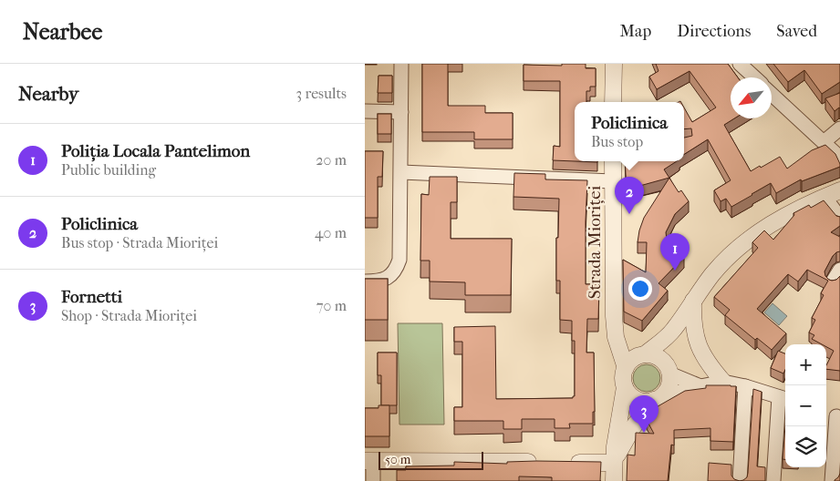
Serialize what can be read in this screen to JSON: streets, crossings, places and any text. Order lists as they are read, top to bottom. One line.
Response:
{"streets":{"street":["Strada Mioriței"]},"scale_bar":"50 m","north":"bottom left","page":{"header":"Nearbee","nav":["Map","Directions","Saved"],"heading":["Nearby","3 results"],"popup":["Policlinica","Bus stop"],"list":[{"mark":"1","name":"Poliția Locala Pantelimon","note":"Public building","value":"20 m"},{"mark":"2","name":"Policlinica","note":"Bus stop · Strada Mioriței","value":"40 m"},{"mark":"3","name":"Fornetti","note":"Shop · Strada Mioriței","value":"70 m"}],"pins":["2","1","3"],"map_buttons":["+","−"],"scale":"50 m"}}
